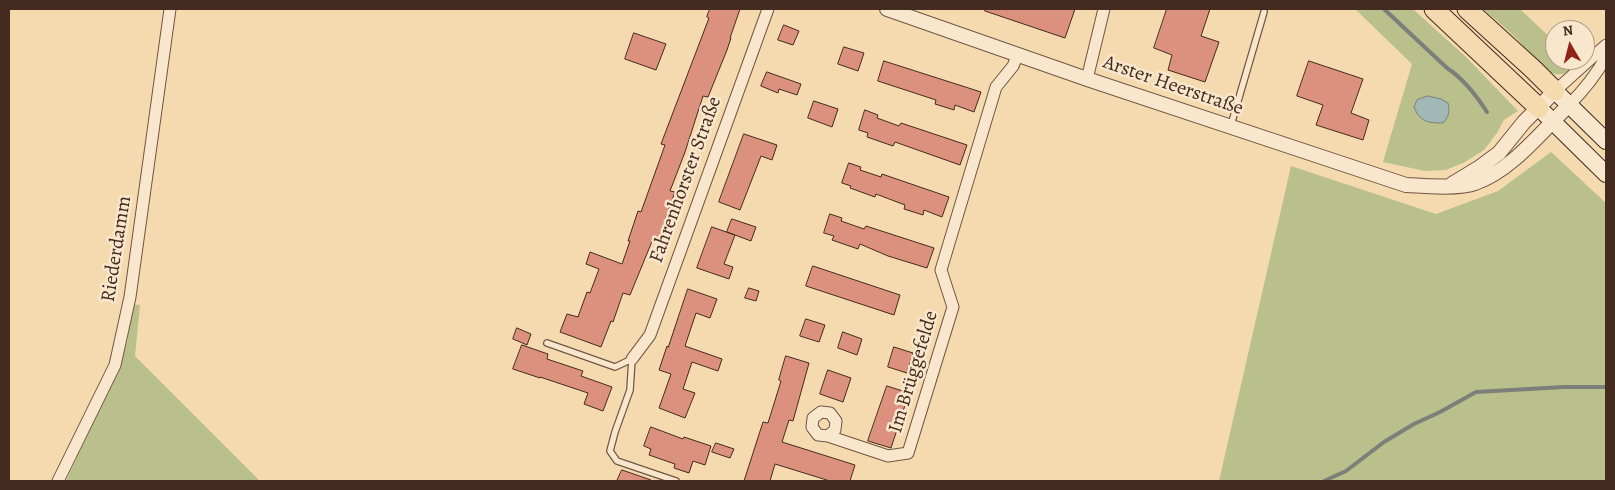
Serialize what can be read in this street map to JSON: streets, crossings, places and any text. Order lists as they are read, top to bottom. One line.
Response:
{"streets":{"street":["Arster Heerstraße","Fahrenhorster Straße","Riederdamm","Im Brüggefelde"]},"crossings":[["Arster Heerstraße","Im Brüggefelde"]],"north":"top"}
